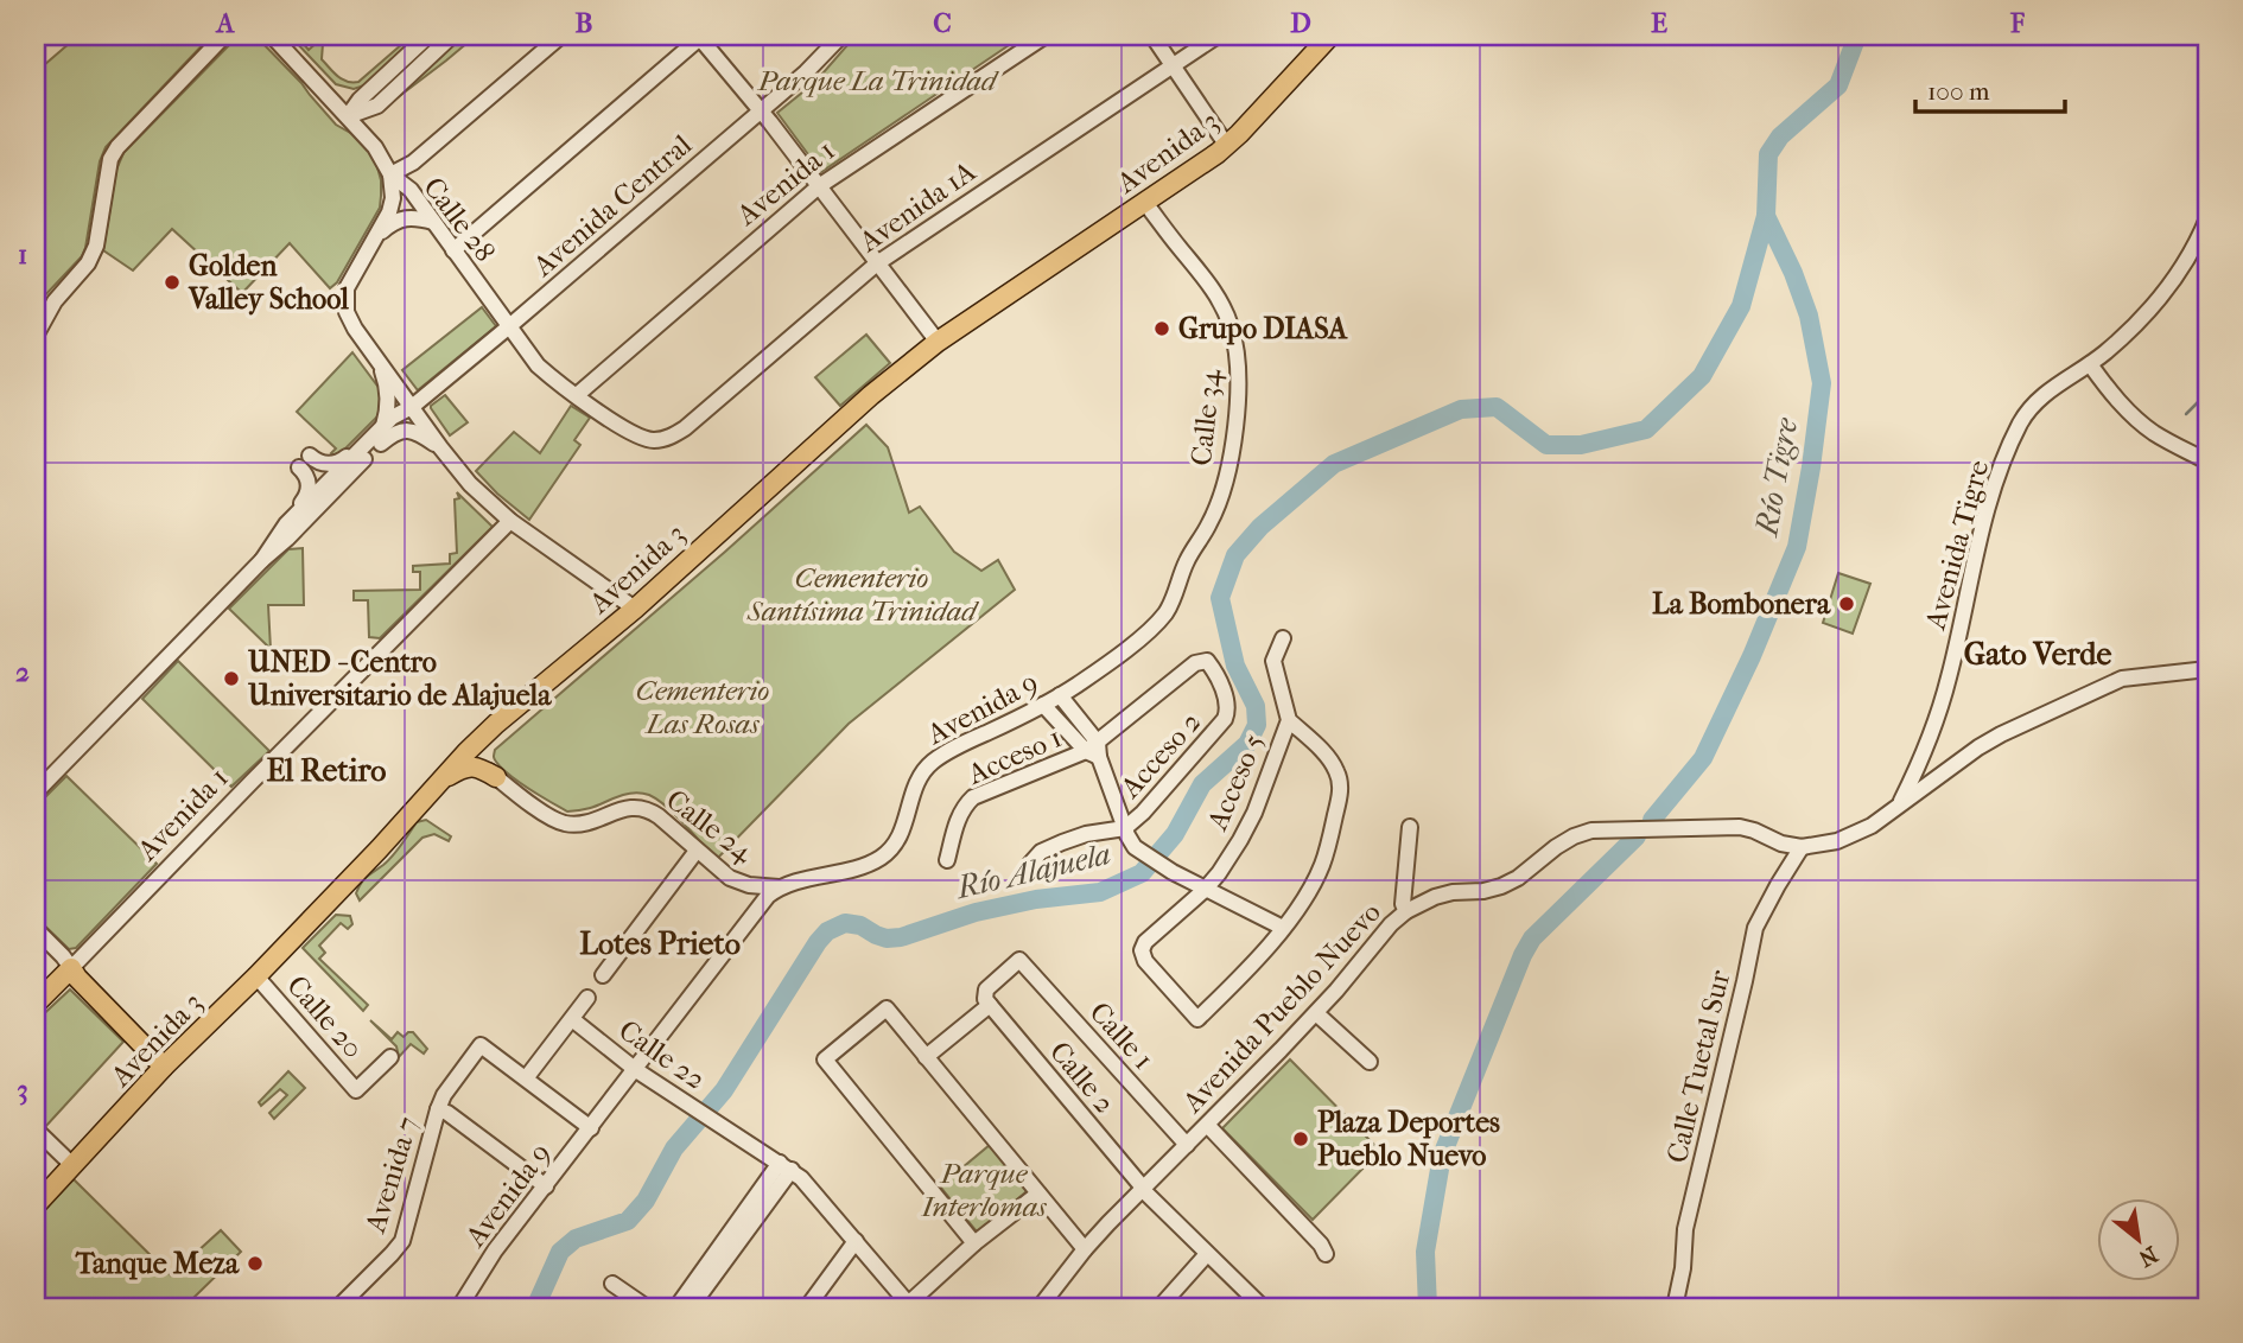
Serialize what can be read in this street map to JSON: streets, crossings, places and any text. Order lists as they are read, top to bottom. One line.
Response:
{"streets":{"main road":["Avenida 3","Avenida 1"],"street":["Avenida Central","Avenida 1A","Calle 28","Calle 34","Avenida Tigre","Avenida 9","Acceso 2","Acceso 1","Acceso 5","Calle 24","Avenida Pueblo Nuevo","Calle 20","Calle 1","Calle 22","Calle Tuetal Sur","Calle 2","Avenida 7"]},"crossings":[["Avenida 3","Calle 34"],["Avenida 3","Calle 24"],["Avenida 3","Calle 20"],["Avenida 1","Calle 28"],["Avenida Central","Calle 28"],["Avenida 1A","Calle 28"],["Calle 34","Avenida 9"],["Avenida 9","Calle 24"],["Avenida 9","Calle 22"],["Acceso 2","Acceso 1"],["Avenida Pueblo Nuevo","Calle 1"],["Avenida Pueblo Nuevo","Calle Tuetal Sur"],["Avenida Pueblo Nuevo","Calle 2"],["Calle 1","Calle 2"]],"districts":["Gato Verde","El Retiro","Lotes Prieto"],"water":["Río Tigre","Río Alajuela"],"parks":["Parque La Trinidad","Cementerio Santísima Trinidad","Cementerio Las Rosas","Parque Interlomas"],"places":["Golden Valley School","Grupo DIASA","La Bombonera","UNED - Centro Universitario de Alajuela","Plaza Deportes Pueblo Nuevo","Tanque Meza"],"scale_bar":"100 m","north":"bottom right","grid":{"columns":["A","B","C","D","E","F"],"rows":["1","2","3"]}}
